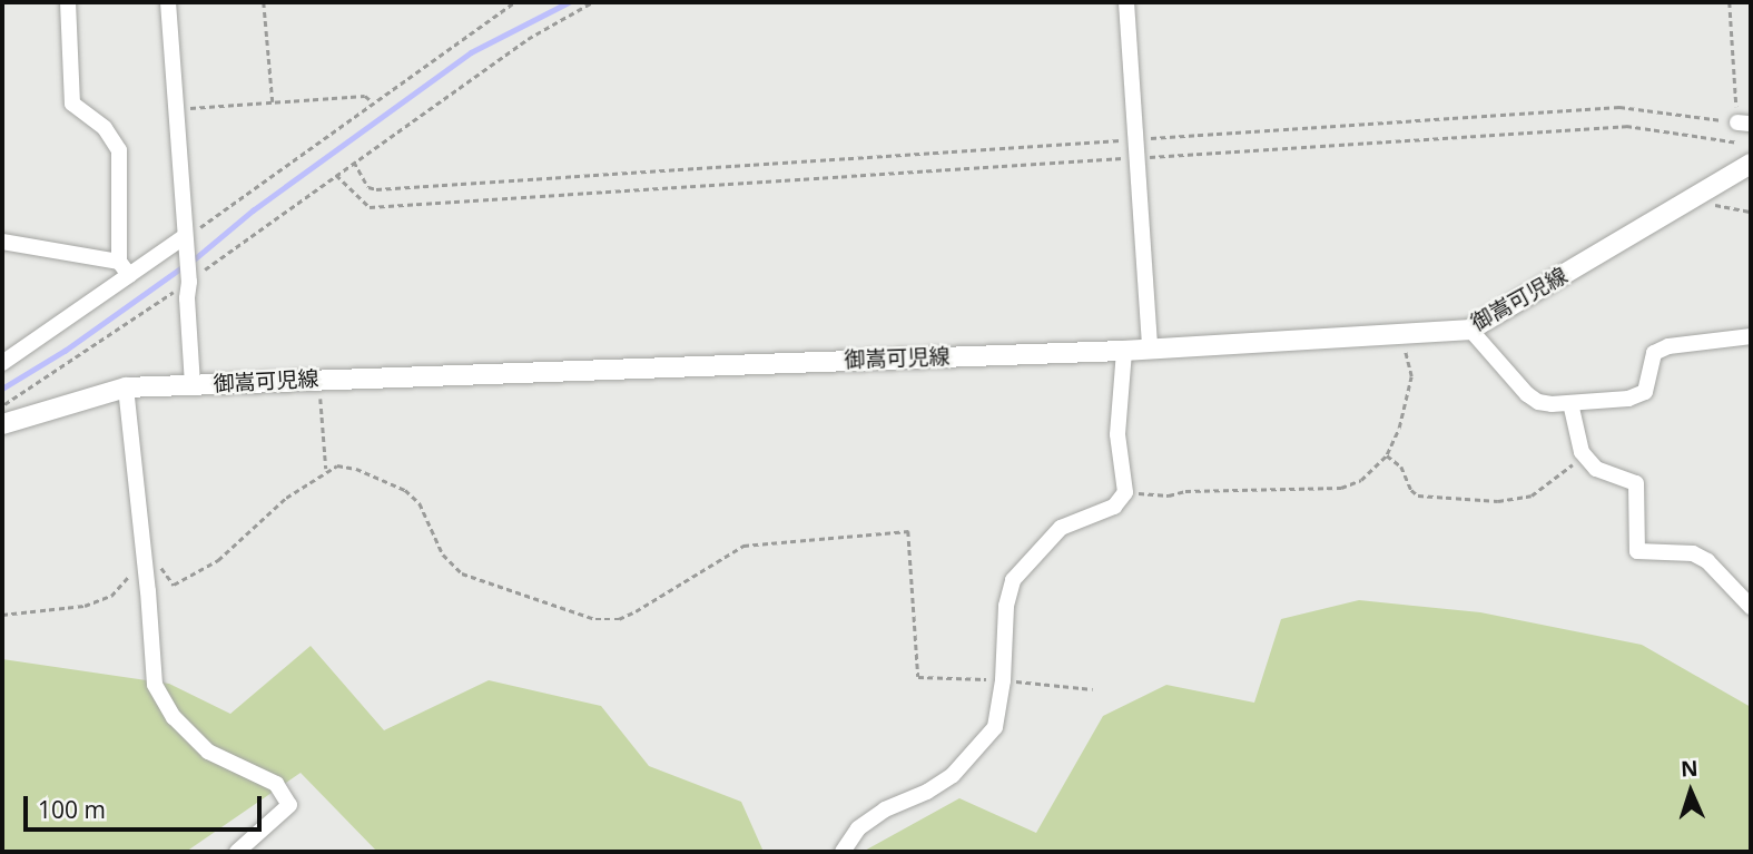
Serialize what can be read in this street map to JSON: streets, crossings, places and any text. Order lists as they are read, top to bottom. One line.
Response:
{"streets":{"main road":["御嵩可児線"]},"scale_bar":"100 m","north":"top"}
